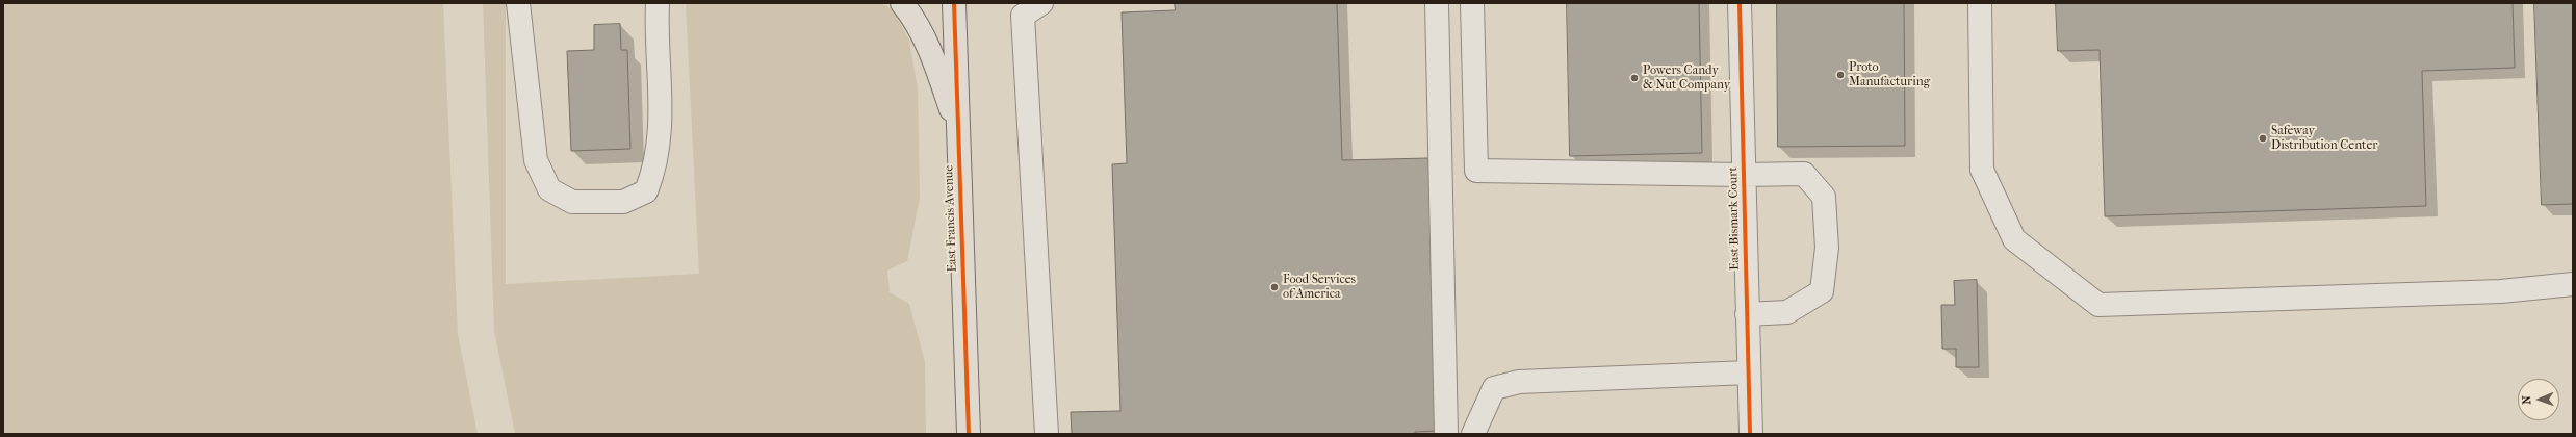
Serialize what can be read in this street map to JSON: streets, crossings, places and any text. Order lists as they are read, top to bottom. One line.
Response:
{"streets":{"main road":["East Francis Avenue"],"street":["East Bismark Court"]},"places":["Proto Manufacturing","Powers Candy & Nut Company","Safeway Distribution Center","Food Services of America"],"north":"left"}
